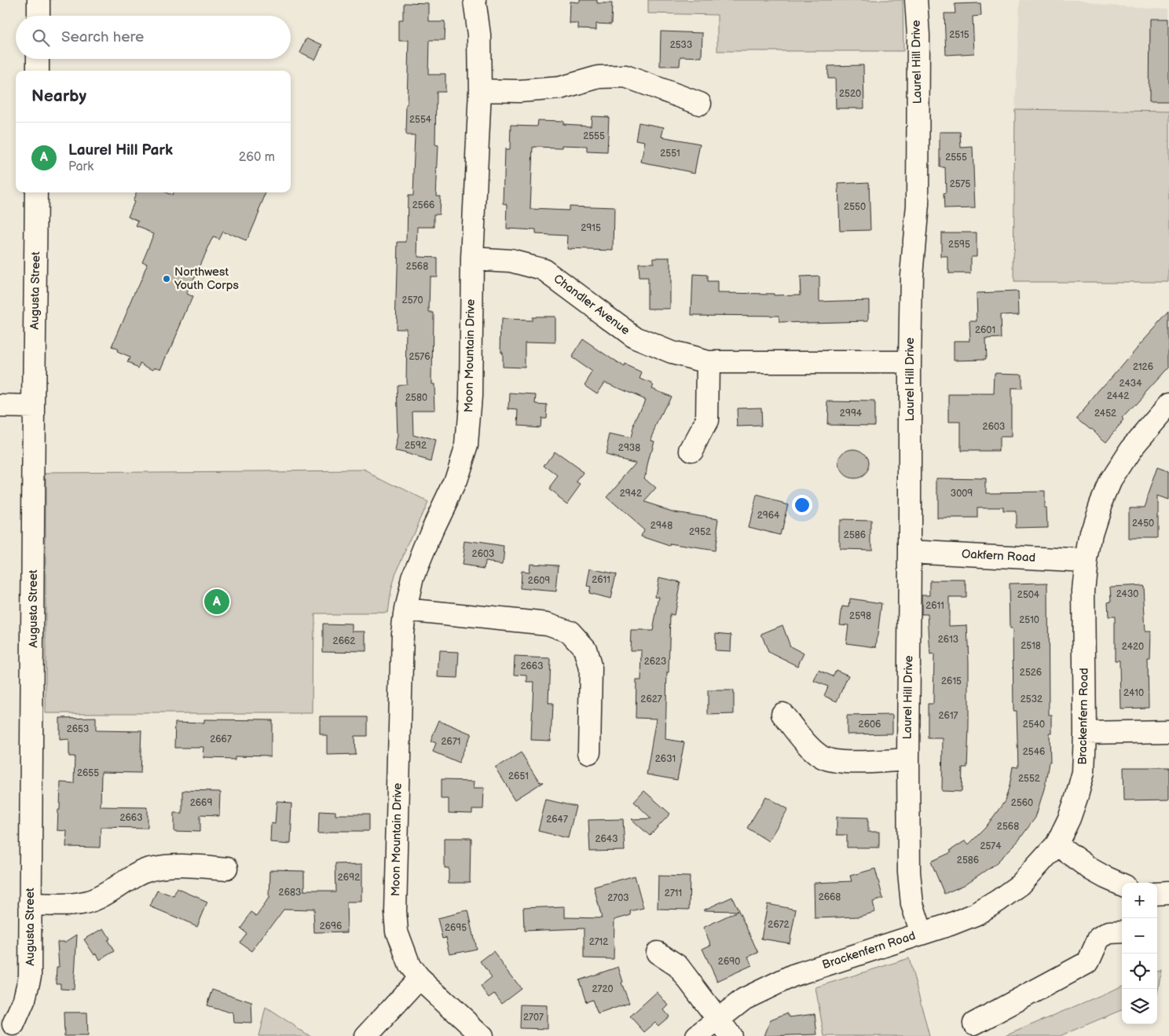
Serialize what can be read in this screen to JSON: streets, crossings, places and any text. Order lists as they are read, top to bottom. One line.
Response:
{"streets":{"street":["Laurel Hill Drive","Augusta Street","Chandler Avenue","Moon Mountain Drive","Oakfern Road","Brackenfern Road"]},"crossings":[["Laurel Hill Drive","Chandler Avenue"],["Laurel Hill Drive","Oakfern Road"],["Laurel Hill Drive","Brackenfern Road"],["Chandler Avenue","Moon Mountain Drive"],["Oakfern Road","Brackenfern Road"]],"places":["Northwest Youth Corps"],"house_numbers":["2515","2533","2520","2554","2555","2551","2555","2575","2566","2550","2915","2595","2568","2570","2601","2576","2126","2434","2442","2580","2994","2452","2603","2592","2938","2942","3009","2964","2450","2948","2952","2586","2603","2611","2609","2430","2504","2611","2598","2510","2613","2662","2518","2420","2623","2663","2526","2615","2410","2627","2532","2617","2606","2540","2653","2667","2671","2546","2631","2655","2651","2552","2669","2560","2663","2647","2568","2643","2574","2586","2692","2683","2711","2668","2703","2672","2696","2695","2712","2690","2720","2707"],"page":{"search":"Search here","heading":"Nearby","list":[{"mark":"A","name":"Laurel Hill Park","note":"Park","value":"260 m"}],"pins":"A","map_buttons":["+","−"]}}
